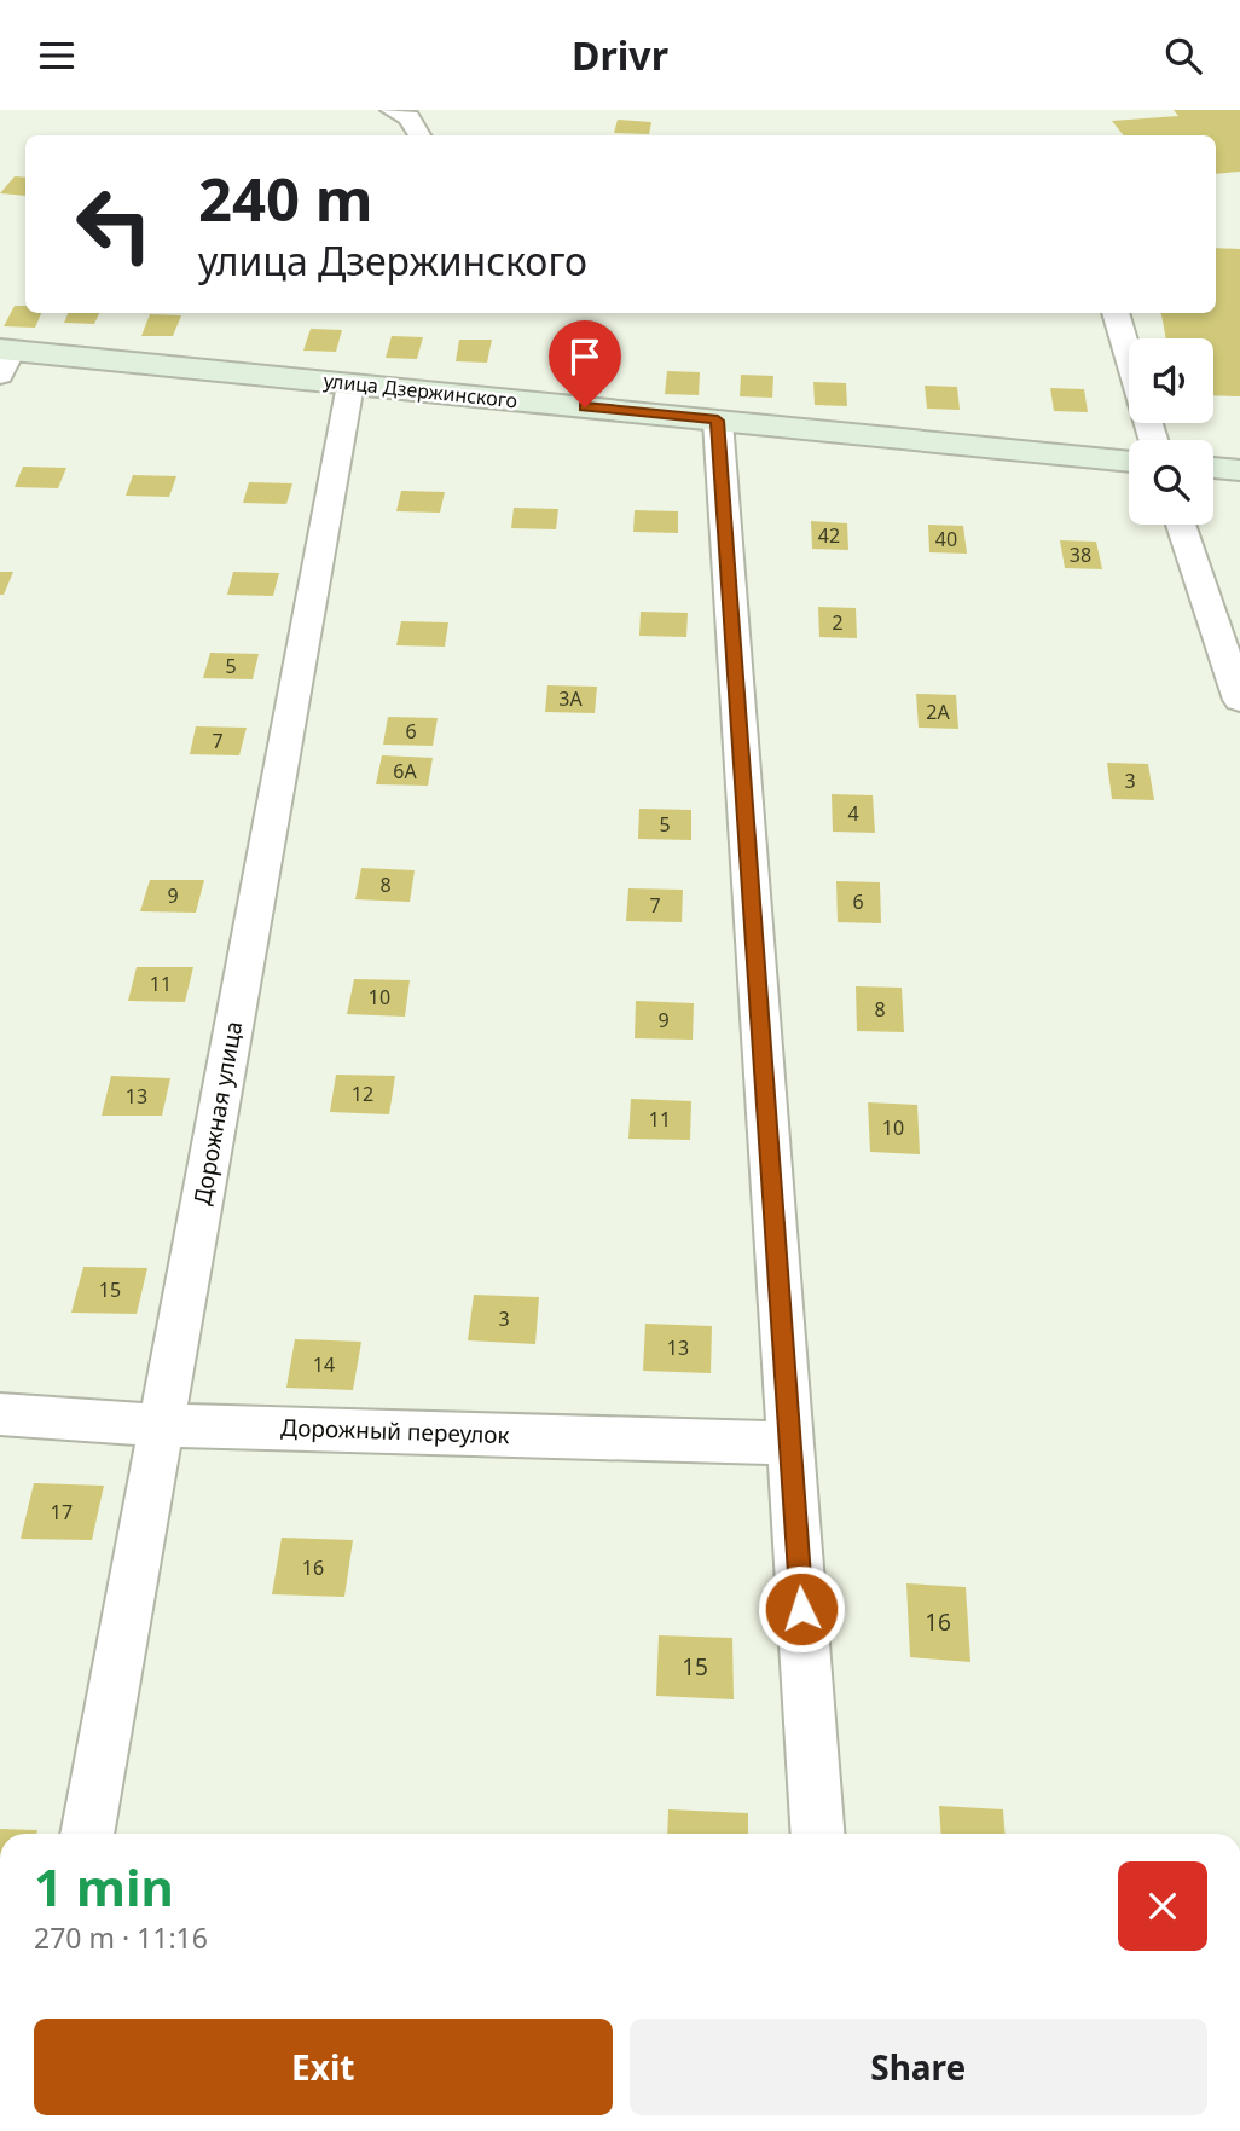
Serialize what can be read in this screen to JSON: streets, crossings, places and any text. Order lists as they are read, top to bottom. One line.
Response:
{"streets":{"main road":["улица Дзержинского"],"street":["Дорожная улица","Дорожный переулок"]},"crossings":[["улица Дзержинского","Дорожная улица"],["Дорожная улица","Дорожный переулок"]],"house_numbers":["42","40","38","2","5","3А","2А","6","7","6А","3","4","5","8","9","6","7","11","10","8","9","12","13","11","10","15","3","13","14","17","16","16","15"],"page":{"header":"Drivr","turn":["240 m","улица Дзержинского"],"heading":["1 min","270 m · 11:16"],"buttons":["Exit","Share"]}}
